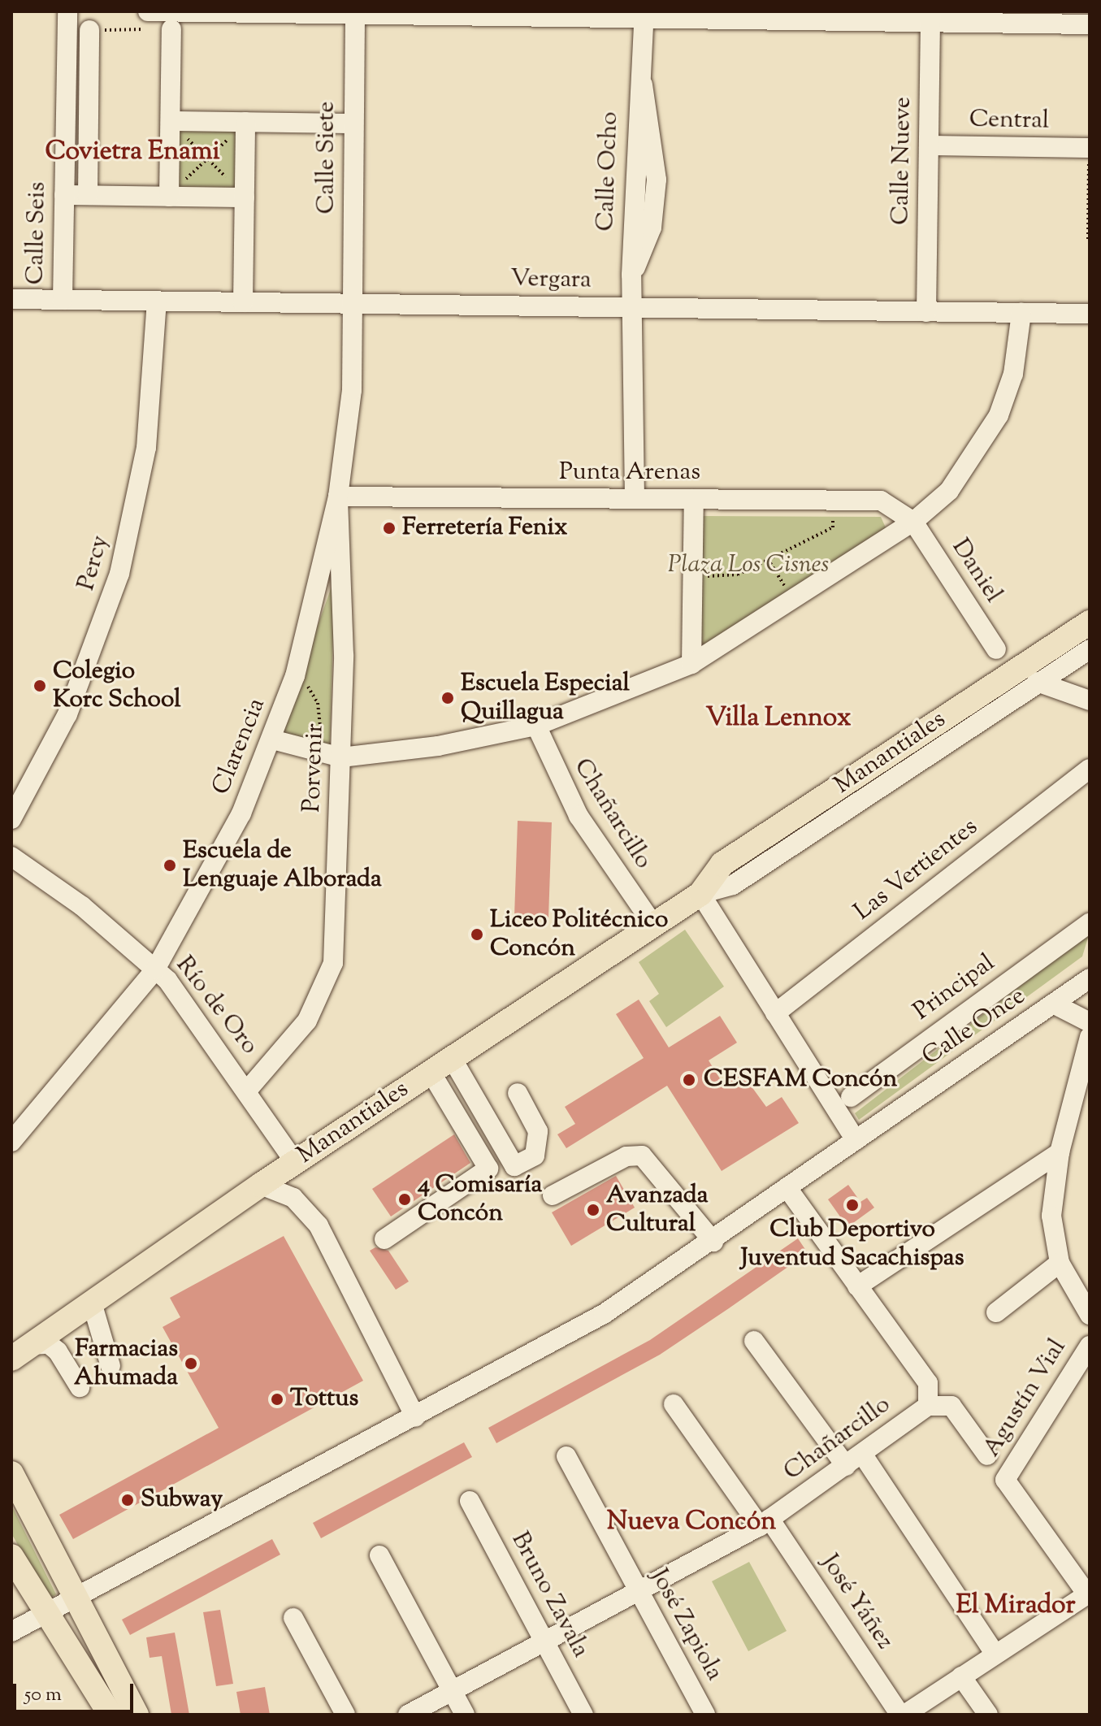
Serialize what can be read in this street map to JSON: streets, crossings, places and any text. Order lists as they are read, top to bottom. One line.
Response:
{"streets":{"main road":["Manantiales"],"street":["Central","Calle Siete","Calle Nueve","Calle Ocho","Calle Seis","Vergara","Punta Arenas","Percy","Daniel","Clarencia","Porvenir","Chañarcillo","Las Vertientes","Principal","Río de Oro","Calle Once","Agustín Vial","Bruno Zavala","José Yáñez","José Zapiola"]},"crossings":[["Central","Calle Nueve"],["Calle Siete","Vergara"],["Calle Siete","Clarencia"],["Calle Nueve","Vergara"],["Calle Ocho","Vergara"],["Calle Ocho","Punta Arenas"],["Calle Seis","Vergara"],["Vergara","Percy"],["Vergara","Clarencia"],["Punta Arenas","Daniel"],["Punta Arenas","Clarencia"],["Punta Arenas","Porvenir"],["Clarencia","Porvenir"],["Clarencia","Río de Oro"],["Manantiales","Chañarcillo"],["Manantiales","Río de Oro"],["Porvenir","Río de Oro"],["Chañarcillo","Calle Once"],["Chañarcillo","Bruno Zavala"],["Chañarcillo","José Yáñez"],["Chañarcillo","José Zapiola"]],"districts":["Covietra Enami","Villa Lennox","Nueva Concón","El Mirador"],"parks":["Plaza Los Cisnes"],"places":["Ferretería Fenix","Colegio Korc School","Escuela Especial Quillagua","Escuela de Lenguaje Alborada","Liceo Politécnico Concón","CESFAM Concón","4 Comisaría Concón","Club Deportivo Juventud Sacachispas","Avanzada Cultural","Farmacias Ahumada","Tottus","Subway"],"scale_bar":"50 m"}
